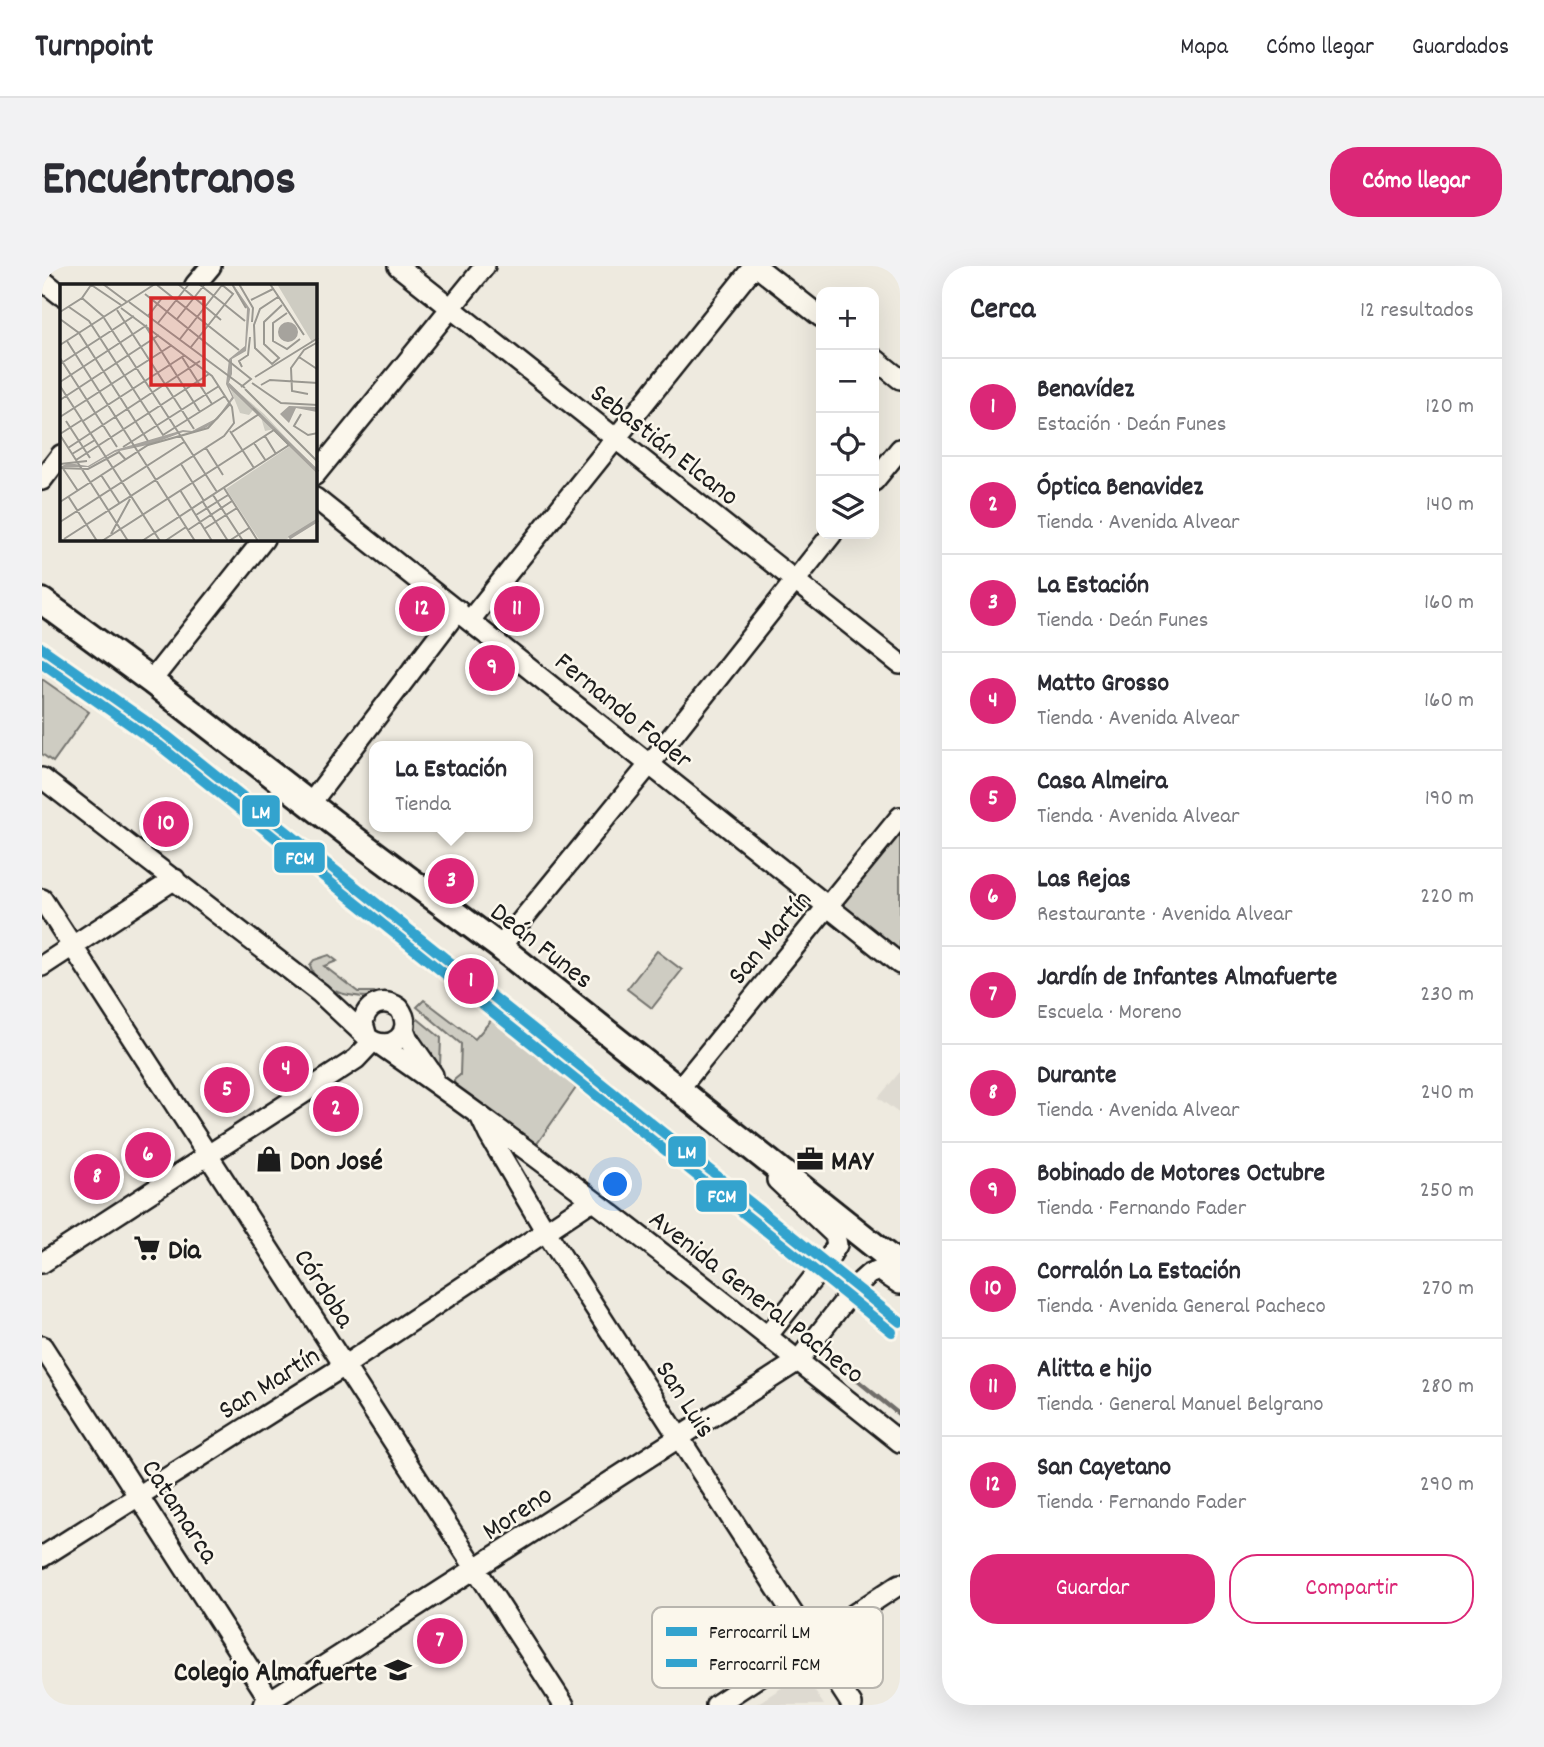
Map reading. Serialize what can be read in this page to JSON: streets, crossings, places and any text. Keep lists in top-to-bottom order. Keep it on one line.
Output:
{"streets":{"main road":["Deán Funes"],"street":["Sebastián Elcano","Fernando Fader","San Martín","Córdoba","Avenida General Pacheco","San Luis","Catamarca","Moreno"]},"crossings":[["Fernando Fader","San Martín"],["San Martín","Deán Funes"],["San Martín","Córdoba"],["San Martín","Avenida General Pacheco"],["San Martín","San Luis"],["San Martín","Catamarca"],["Córdoba","Moreno"],["Avenida General Pacheco","San Luis"],["Avenida General Pacheco","Moreno"],["San Luis","Moreno"],["Catamarca","Moreno"]],"places":{"shop":["Don José"],"office":["MAY"],"supermarket":["Dia"],"school or university":["Colegio Almafuerte"]},"lines":["rail line LM","rail line FCM"],"legend":["Ferrocarril LM","Ferrocarril FCM"],"page":{"header":"Turnpoint","nav":["Mapa","Cómo llegar","Guardados"],"title":"Encuéntranos","buttons":["Cómo llegar",["Guardar","Compartir"]],"heading":["Cerca","12 resultados"],"map_buttons":["+","−"],"list":[{"mark":"1","name":"Benavídez","note":"Estación · Deán Funes","value":"120 m"},{"mark":"2","name":"Óptica Benavidez","note":"Tienda · Avenida Alvear","value":"140 m"},{"mark":"3","name":"La Estación","note":"Tienda · Deán Funes","value":"160 m"},{"mark":"4","name":"Matto Grosso","note":"Tienda · Avenida Alvear","value":"160 m"},{"mark":"5","name":"Casa Almeira","note":"Tienda · Avenida Alvear","value":"190 m"},{"mark":"6","name":"Las Rejas","note":"Restaurante · Avenida Alvear","value":"220 m"},{"mark":"7","name":"Jardín de Infantes Almafuerte","note":"Escuela · Moreno","value":"230 m"},{"mark":"8","name":"Durante","note":"Tienda · Avenida Alvear","value":"240 m"},{"mark":"9","name":"Bobinado de Motores Octubre","note":"Tienda · Fernando Fader","value":"250 m"},{"mark":"10","name":"Corralón La Estación","note":"Tienda · Avenida General Pacheco","value":"270 m"},{"mark":"11","name":"Alitta e hijo","note":"Tienda · General Manuel Belgrano","value":"280 m"},{"mark":"12","name":"San Cayetano","note":"Tienda · Fernando Fader","value":"290 m"}],"pins":["11","12","9","10","3","1","4","5","2","6","8","7"],"popup":["La Estación","Tienda"]}}
